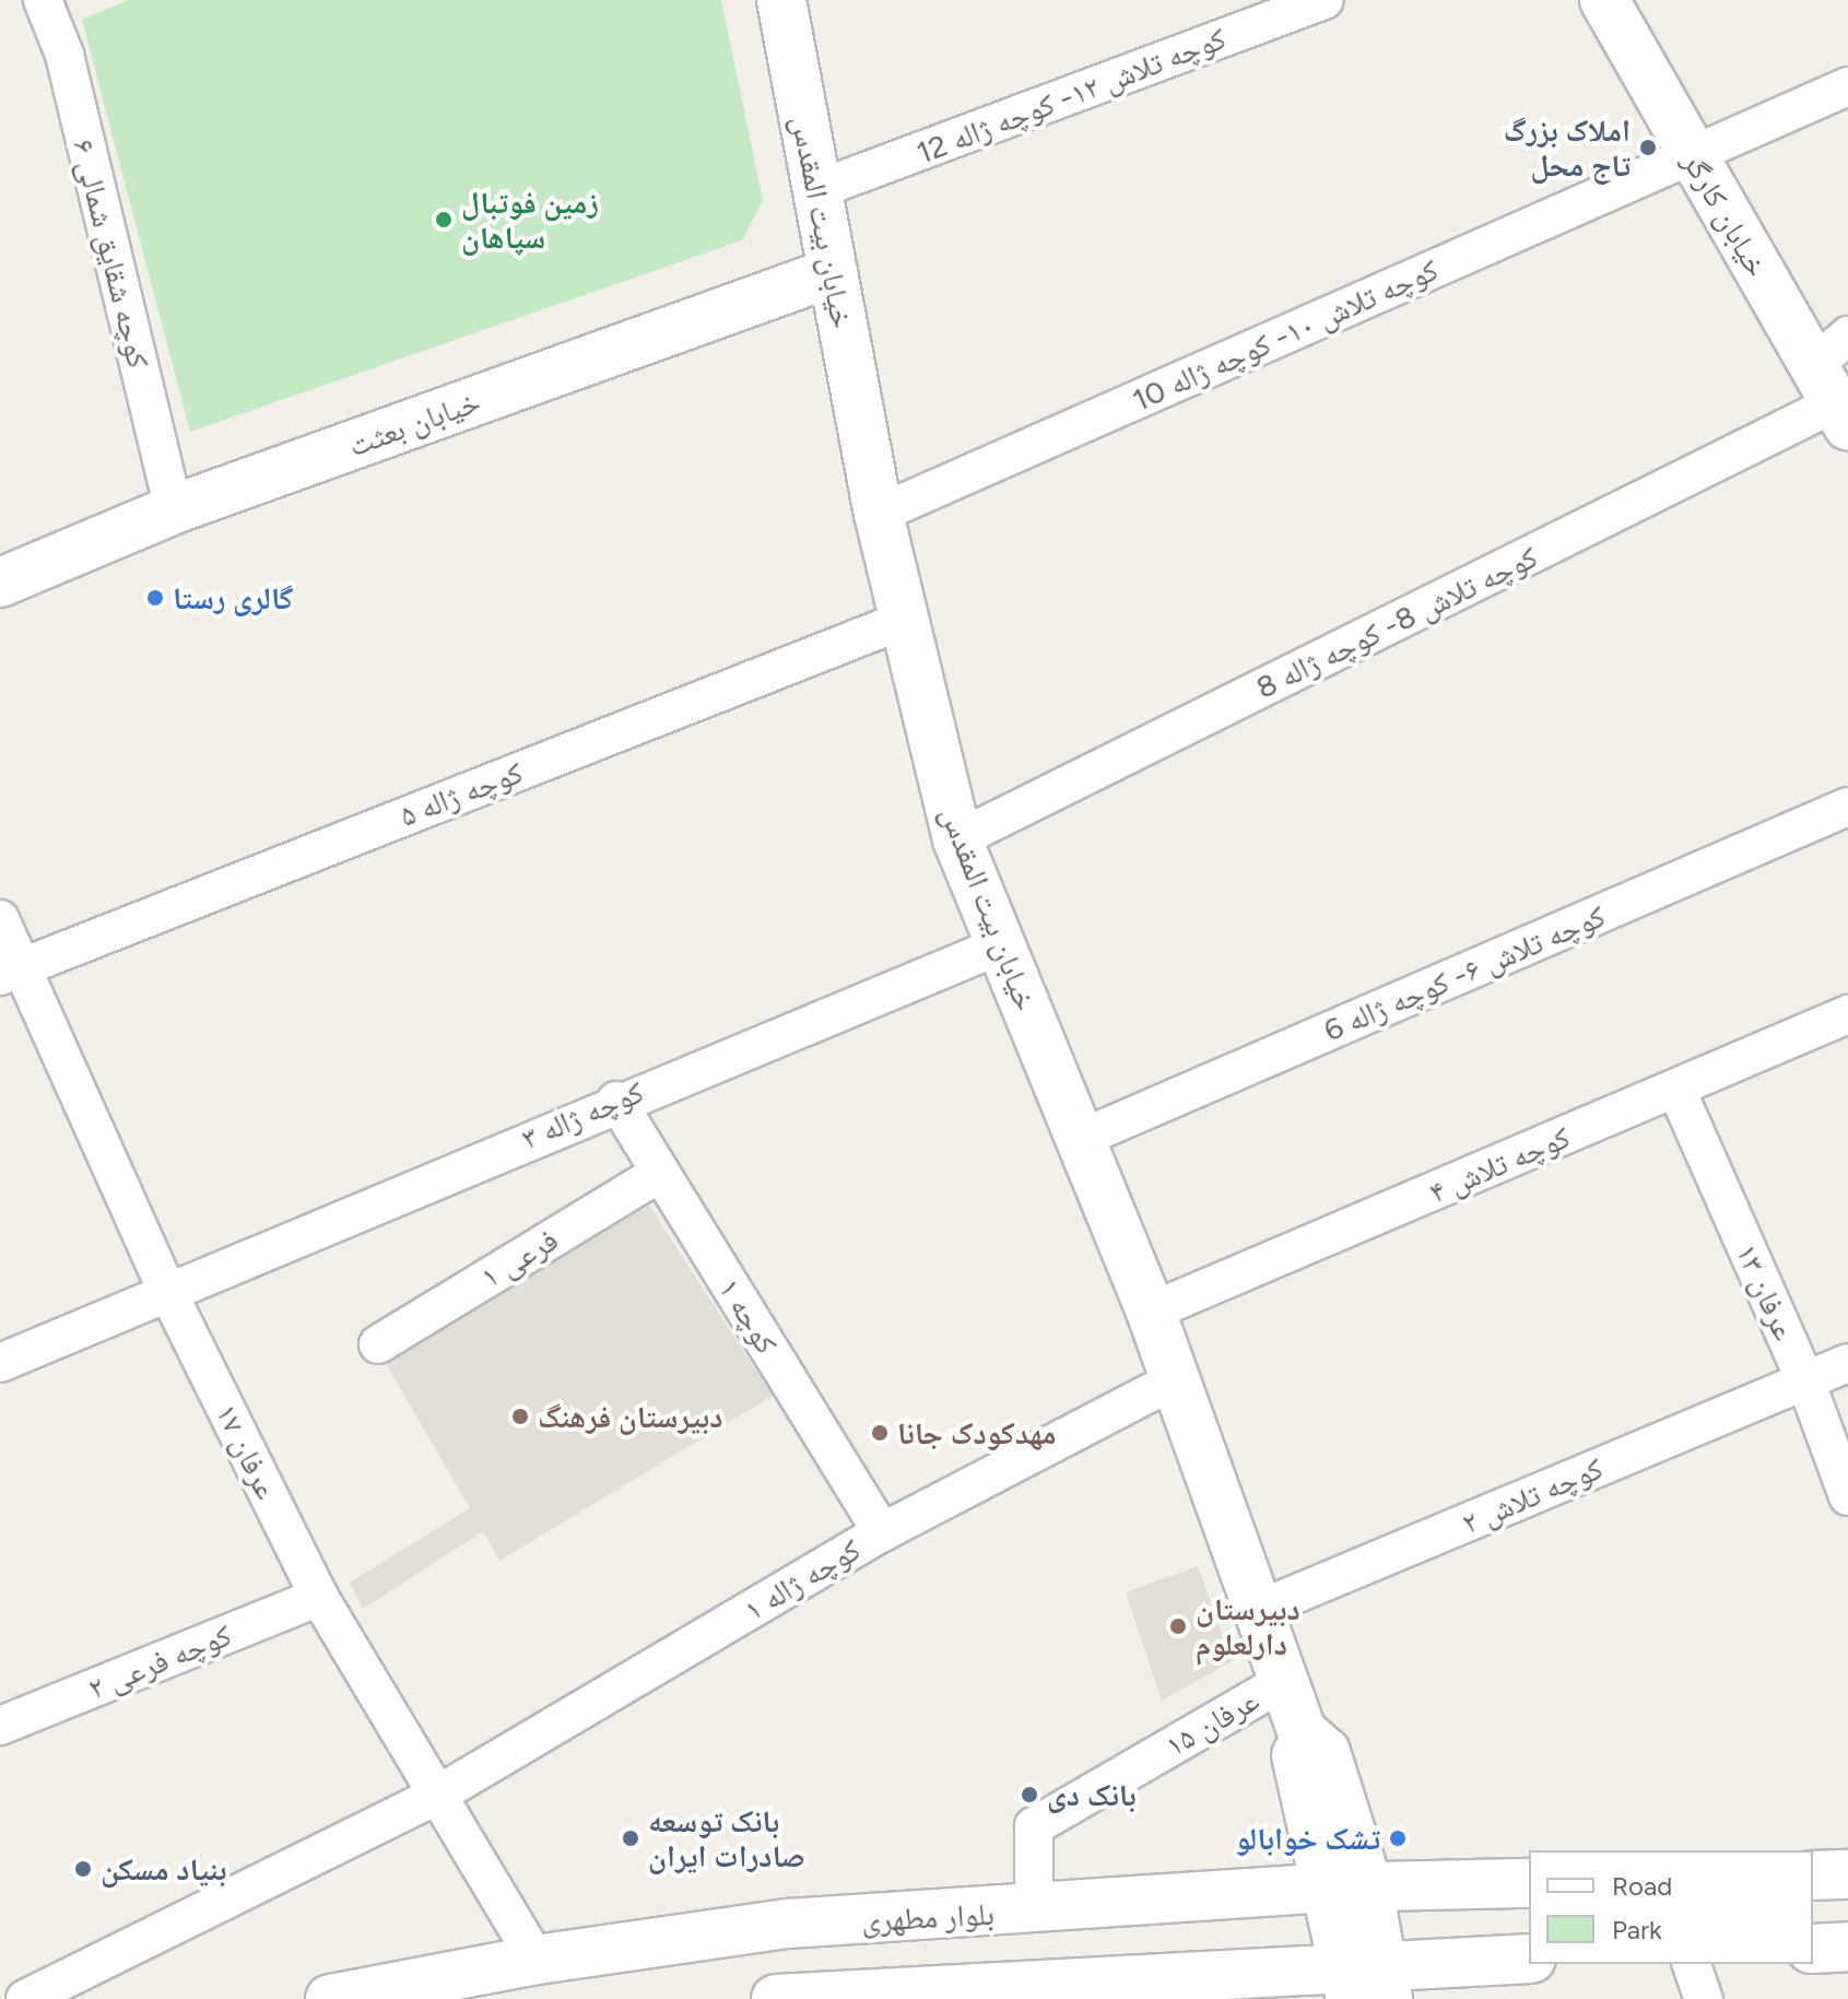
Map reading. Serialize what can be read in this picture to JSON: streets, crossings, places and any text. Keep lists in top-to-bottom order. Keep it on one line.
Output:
{"streets":{"street":["کوچه تلاش ۱۲- کوچه ژاله 12","خیابان کارگر","خیابان بیت المقدس","کوچه شقایق شمالی ۶","کوچه تلاش ۱۰- کوچه ژاله 10","خیابان بعثت","کوچه تلاش 8- کوچه ژاله 8","کوچه ژاله ۵","کوچه تلاش ۶- کوچه ژاله 6","کوچه ژاله ۳","کوچه تلاش ۴","فرعی ۱","عرفان ۱۳","کوچه ۱","عرفان ۱۷","کوچه تلاش ۲","کوچه ژاله ۱","کوچه فرعی ۲","عرفان ۱۵","بلوار مطهری"]},"crossings":[["کوچه تلاش ۱۲- کوچه ژاله 12","خیابان بیت المقدس"],["خیابان کارگر","کوچه تلاش ۱۰- کوچه ژاله 10"],["خیابان کارگر","کوچه تلاش 8- کوچه ژاله 8"],["خیابان بیت المقدس","کوچه تلاش ۱۰- کوچه ژاله 10"],["خیابان بیت المقدس","خیابان بعثت"],["خیابان بیت المقدس","کوچه تلاش 8- کوچه ژاله 8"],["خیابان بیت المقدس","کوچه ژاله ۵"],["خیابان بیت المقدس","کوچه تلاش ۶- کوچه ژاله 6"],["خیابان بیت المقدس","کوچه ژاله ۳"],["خیابان بیت المقدس","کوچه تلاش ۴"],["خیابان بیت المقدس","کوچه تلاش ۲"],["خیابان بیت المقدس","کوچه ژاله ۱"],["خیابان بیت المقدس","عرفان ۱۵"],["خیابان بیت المقدس","بلوار مطهری"],["کوچه شقایق شمالی ۶","خیابان بعثت"],["کوچه ژاله ۵","عرفان ۱۷"],["کوچه ژاله ۳","کوچه ۱"],["کوچه ژاله ۳","عرفان ۱۷"],["کوچه تلاش ۴","عرفان ۱۳"],["فرعی ۱","کوچه ۱"],["عرفان ۱۳","کوچه تلاش ۲"],["کوچه ۱","کوچه ژاله ۱"],["عرفان ۱۷","کوچه ژاله ۱"],["عرفان ۱۷","کوچه فرعی ۲"],["عرفان ۱۷","بلوار مطهری"],["عرفان ۱۵","بلوار مطهری"]],"places":["املاک بزرگ تاج محل","زمین فوتبال سپاهان","گالری رستا","دبیرستان فرهنگ","مهدکودک جانا","دبیرستان دارلعلوم","بانک دی","بانک توسعه صادرات ایران","تشک خوابالو","بنیاد مسکن"],"legend":["Road","Park"]}
